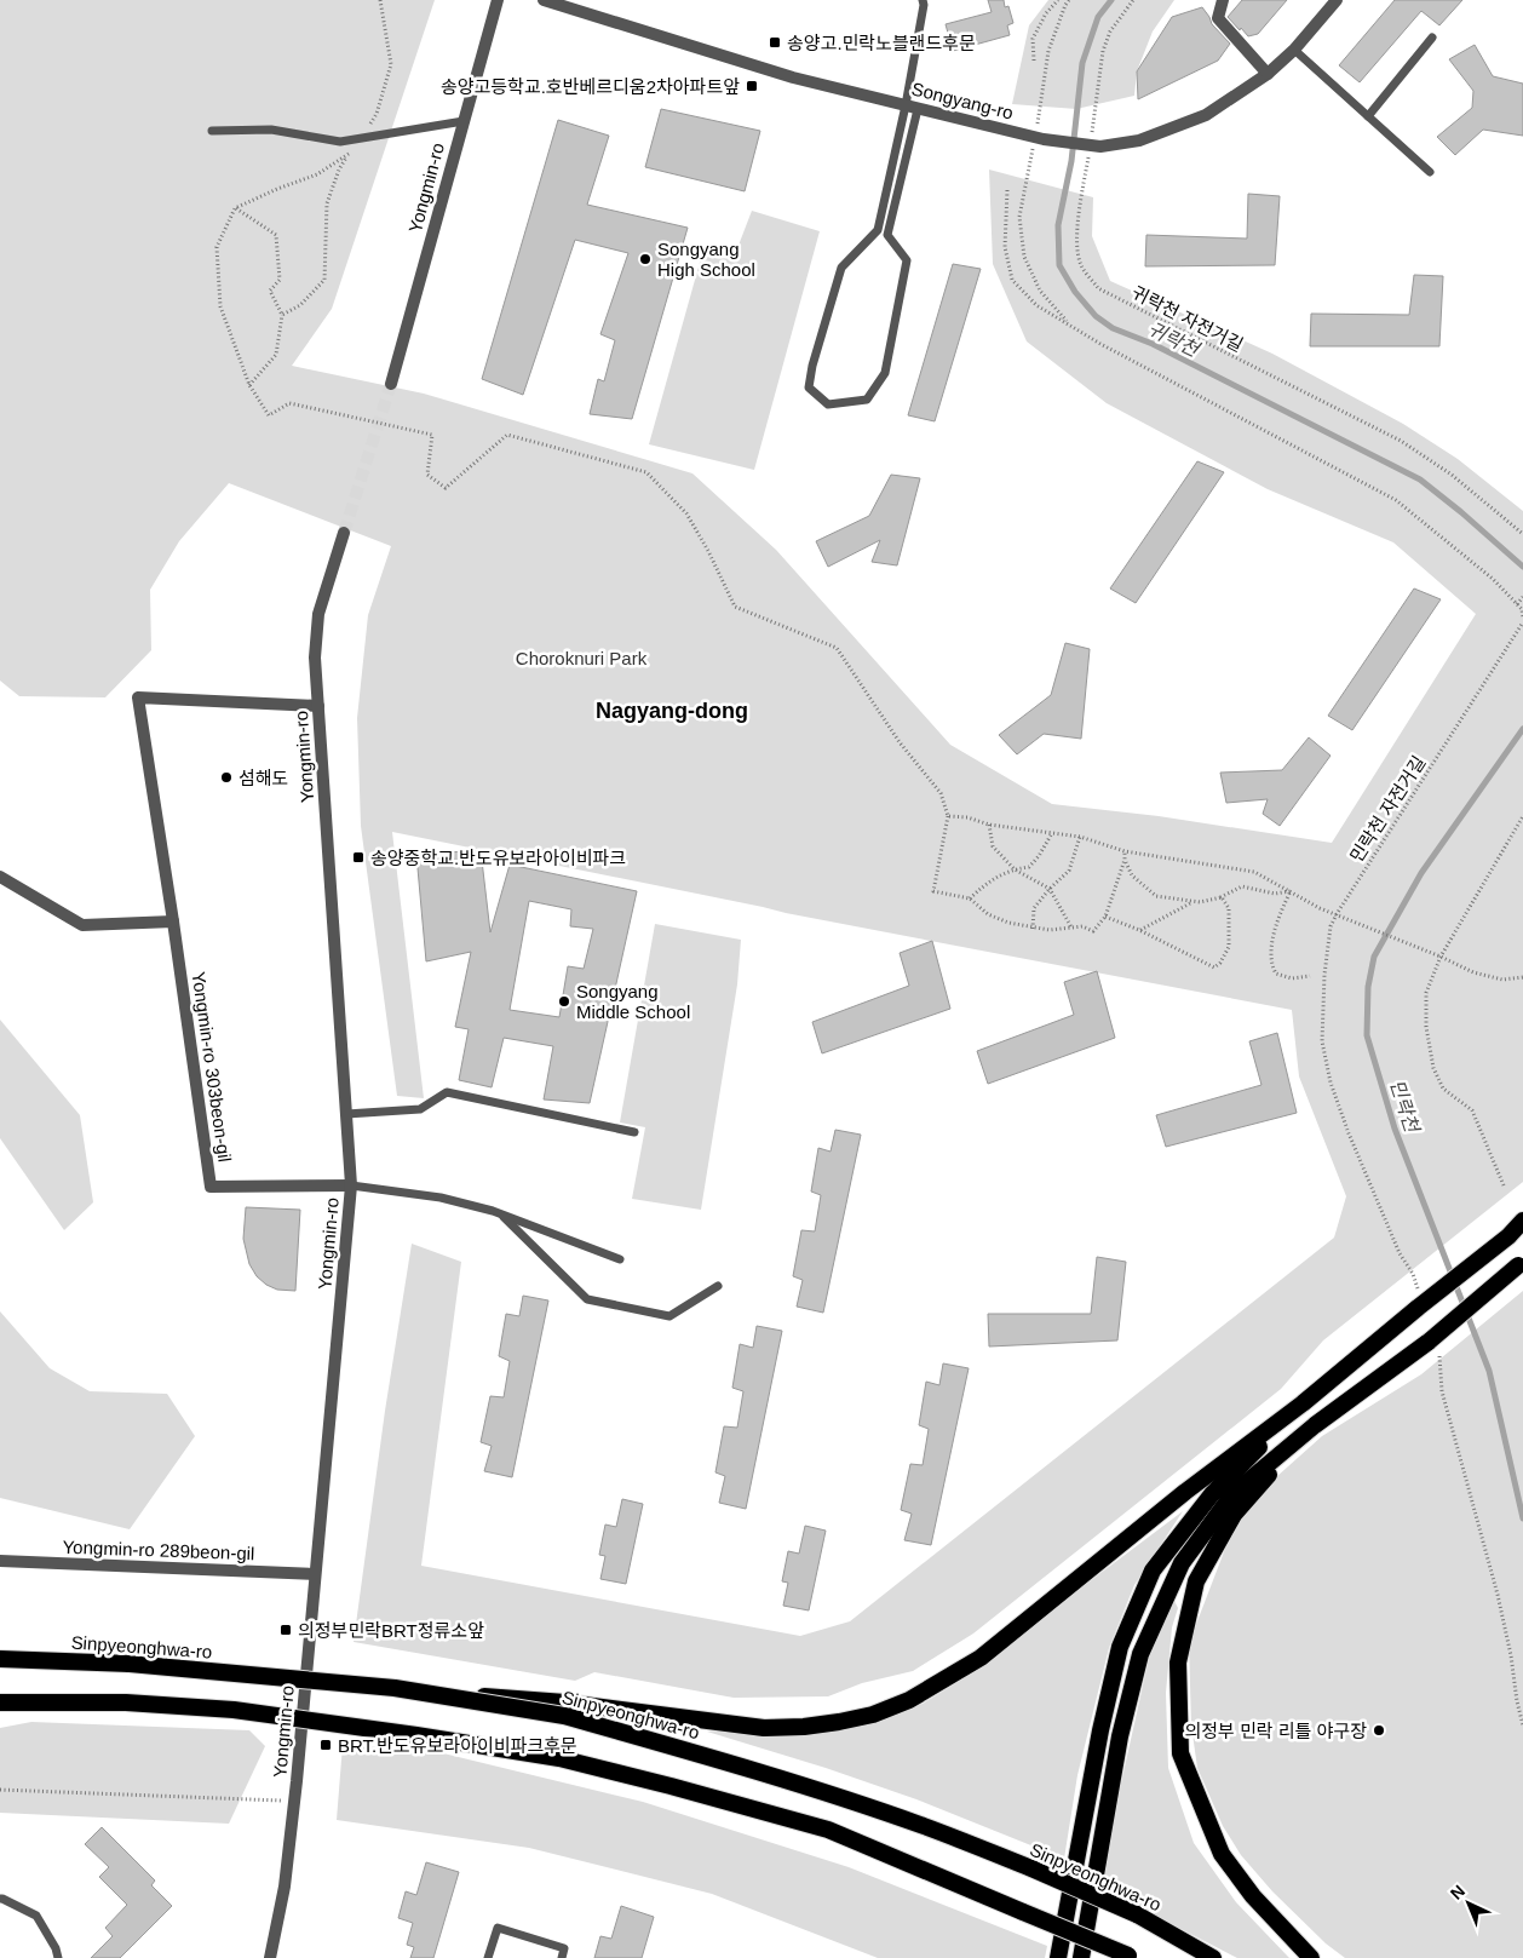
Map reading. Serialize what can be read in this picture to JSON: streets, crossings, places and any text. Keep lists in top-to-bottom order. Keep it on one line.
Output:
{"streets":{"highway":["Sinpyeonghwa-ro"],"street":["Songyang-ro","Yongmin-ro","Yongmin-ro 303beon-gil","Yongmin-ro 289beon-gil"],"path":["귀락천 자전거길","민락천 자전거길"]},"crossings":[["Songyang-ro","귀락천 자전거길"],["Yongmin-ro","Yongmin-ro 303beon-gil"],["Yongmin-ro","Yongmin-ro 289beon-gil"]],"districts":["Nagyang-dong"],"water":["귀락천","민락천"],"parks":["Choroknuri Park"],"places":{"transit":["송양고.민락노블랜드후문","송양고등학교.호반베르디움2차아파트앞","송양중학교.반도유보라아이비파크","의정부민락BRT정류소앞","BRT.반도유보라아이비파크후문"],"other":["Songyang High School","섬해도","Songyang Middle School","의정부 민락 리틀 야구장"]},"north":"top left"}
